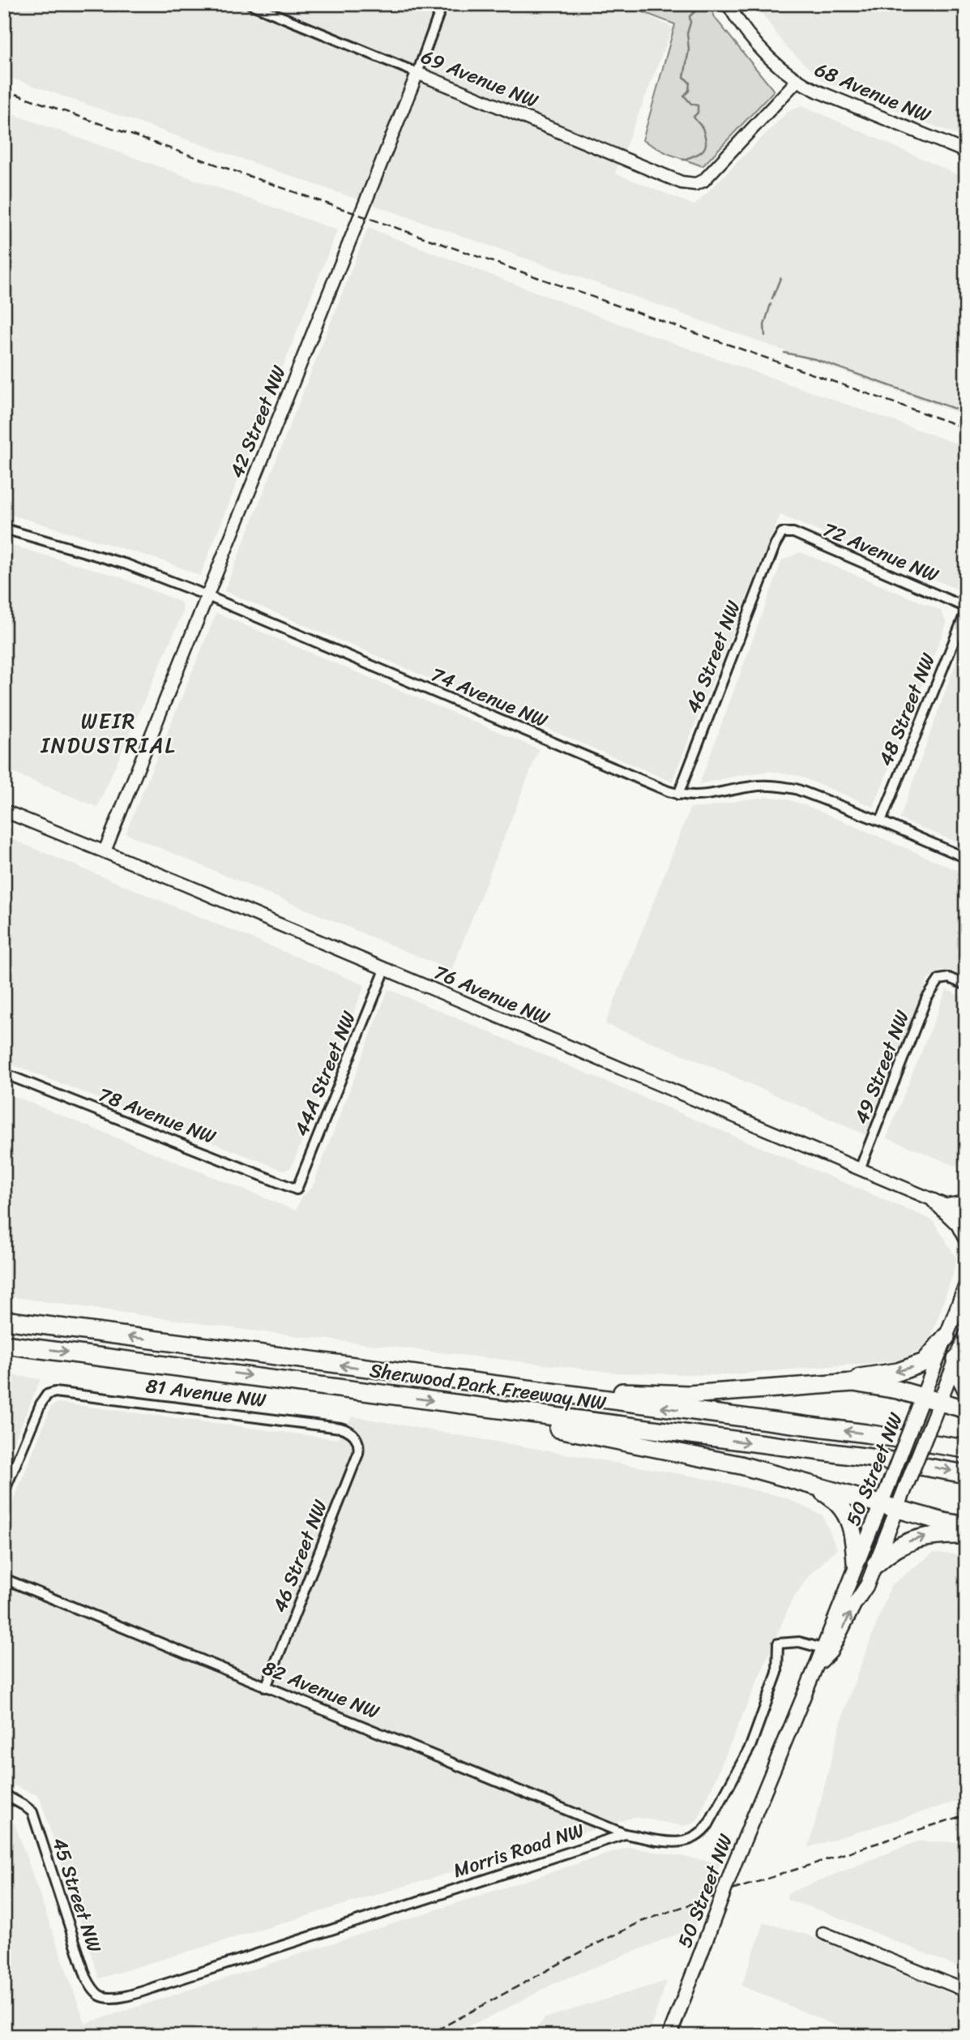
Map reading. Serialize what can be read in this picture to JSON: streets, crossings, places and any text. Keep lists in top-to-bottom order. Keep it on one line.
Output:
{"streets":{"highway":["Sherwood Park Freeway NW"],"main road":["50 Street NW"],"street":["69 Avenue NW","68 Avenue NW","42 Street NW","72 Avenue NW","46 Street NW","74 Avenue NW","48 Street NW","76 Avenue NW","49 Street NW","44A Street NW","78 Avenue NW","81 Avenue NW","82 Avenue NW","Morris Road NW","45 Street NW"]},"crossings":[["69 Avenue NW","68 Avenue NW"],["69 Avenue NW","42 Street NW"],["42 Street NW","74 Avenue NW"],["42 Street NW","76 Avenue NW"],["72 Avenue NW","46 Street NW"],["72 Avenue NW","48 Street NW"],["46 Street NW","74 Avenue NW"],["46 Street NW","81 Avenue NW"],["46 Street NW","82 Avenue NW"],["74 Avenue NW","48 Street NW"],["76 Avenue NW","49 Street NW"],["76 Avenue NW","44A Street NW"],["44A Street NW","78 Avenue NW"],["50 Street NW","Morris Road NW"],["82 Avenue NW","Morris Road NW"],["Morris Road NW","45 Street NW"]],"districts":["WEIR INDUSTRIAL"]}
